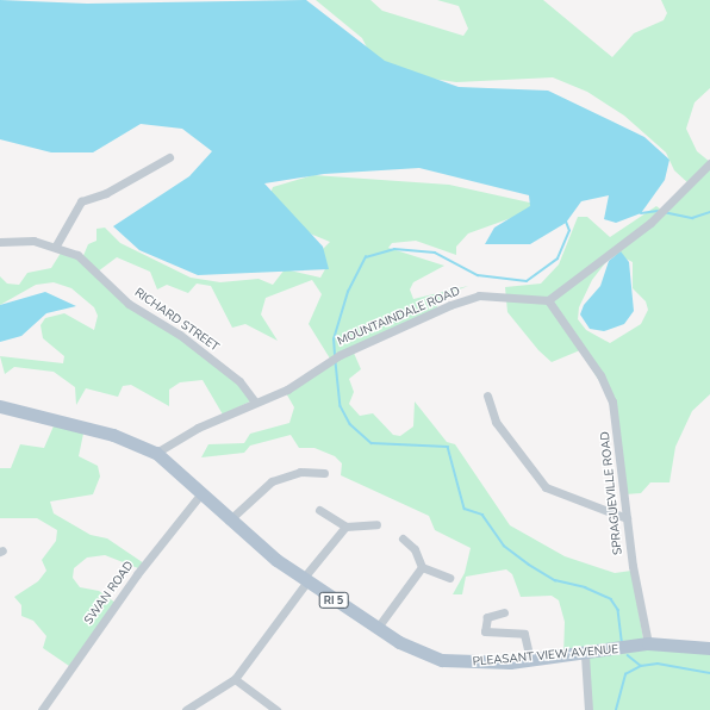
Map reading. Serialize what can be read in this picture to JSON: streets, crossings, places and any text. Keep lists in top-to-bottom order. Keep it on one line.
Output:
{"streets":{"main road":["RI 5","PLEASANT VIEW AVENUE"],"street":["MOUNTAINDALE ROAD","RICHARD STREET","SPRAGUEVILLE ROAD","SWAN ROAD"]},"crossings":[["MOUNTAINDALE ROAD","RICHARD STREET"],["MOUNTAINDALE ROAD","SPRAGUEVILLE ROAD"],["MOUNTAINDALE ROAD","PLEASANT VIEW AVENUE"],["SPRAGUEVILLE ROAD","PLEASANT VIEW AVENUE"],["SWAN ROAD","PLEASANT VIEW AVENUE"]]}
